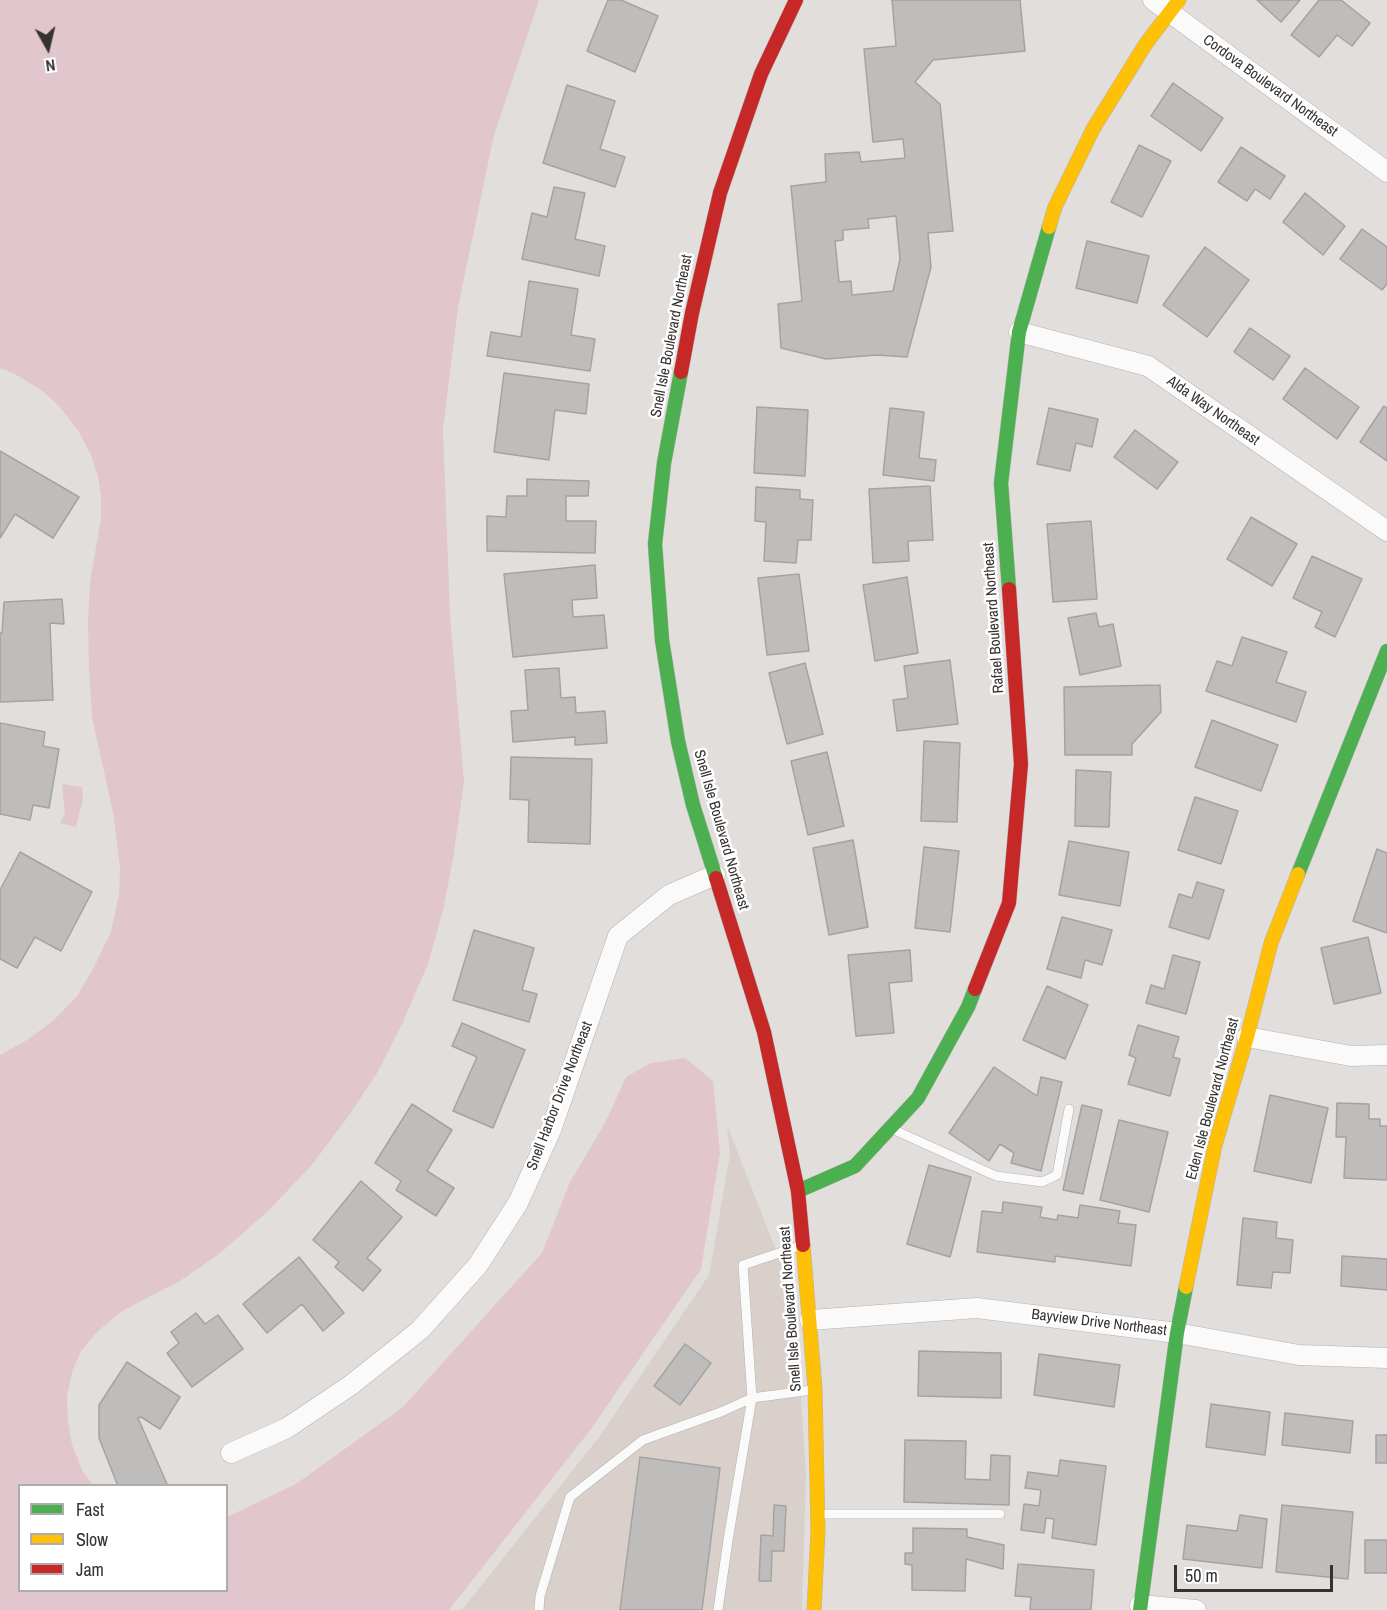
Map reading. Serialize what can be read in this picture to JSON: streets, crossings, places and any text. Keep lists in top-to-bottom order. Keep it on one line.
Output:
{"streets":{"street":["Cordova Boulevard Northeast","Snell Isle Boulevard Northeast","Alda Way Northeast","Rafael Boulevard Northeast","Snell Harbor Drive Northeast","Eden Isle Boulevard Northeast","Bayview Drive Northeast"]},"crossings":[["Cordova Boulevard Northeast","Rafael Boulevard Northeast"],["Snell Isle Boulevard Northeast","Rafael Boulevard Northeast"],["Snell Isle Boulevard Northeast","Snell Harbor Drive Northeast"],["Snell Isle Boulevard Northeast","Bayview Drive Northeast"],["Alda Way Northeast","Rafael Boulevard Northeast"],["Eden Isle Boulevard Northeast","Bayview Drive Northeast"]],"legend":["Fast","Slow","Jam"],"scale_bar":"50 m","north":"bottom"}
